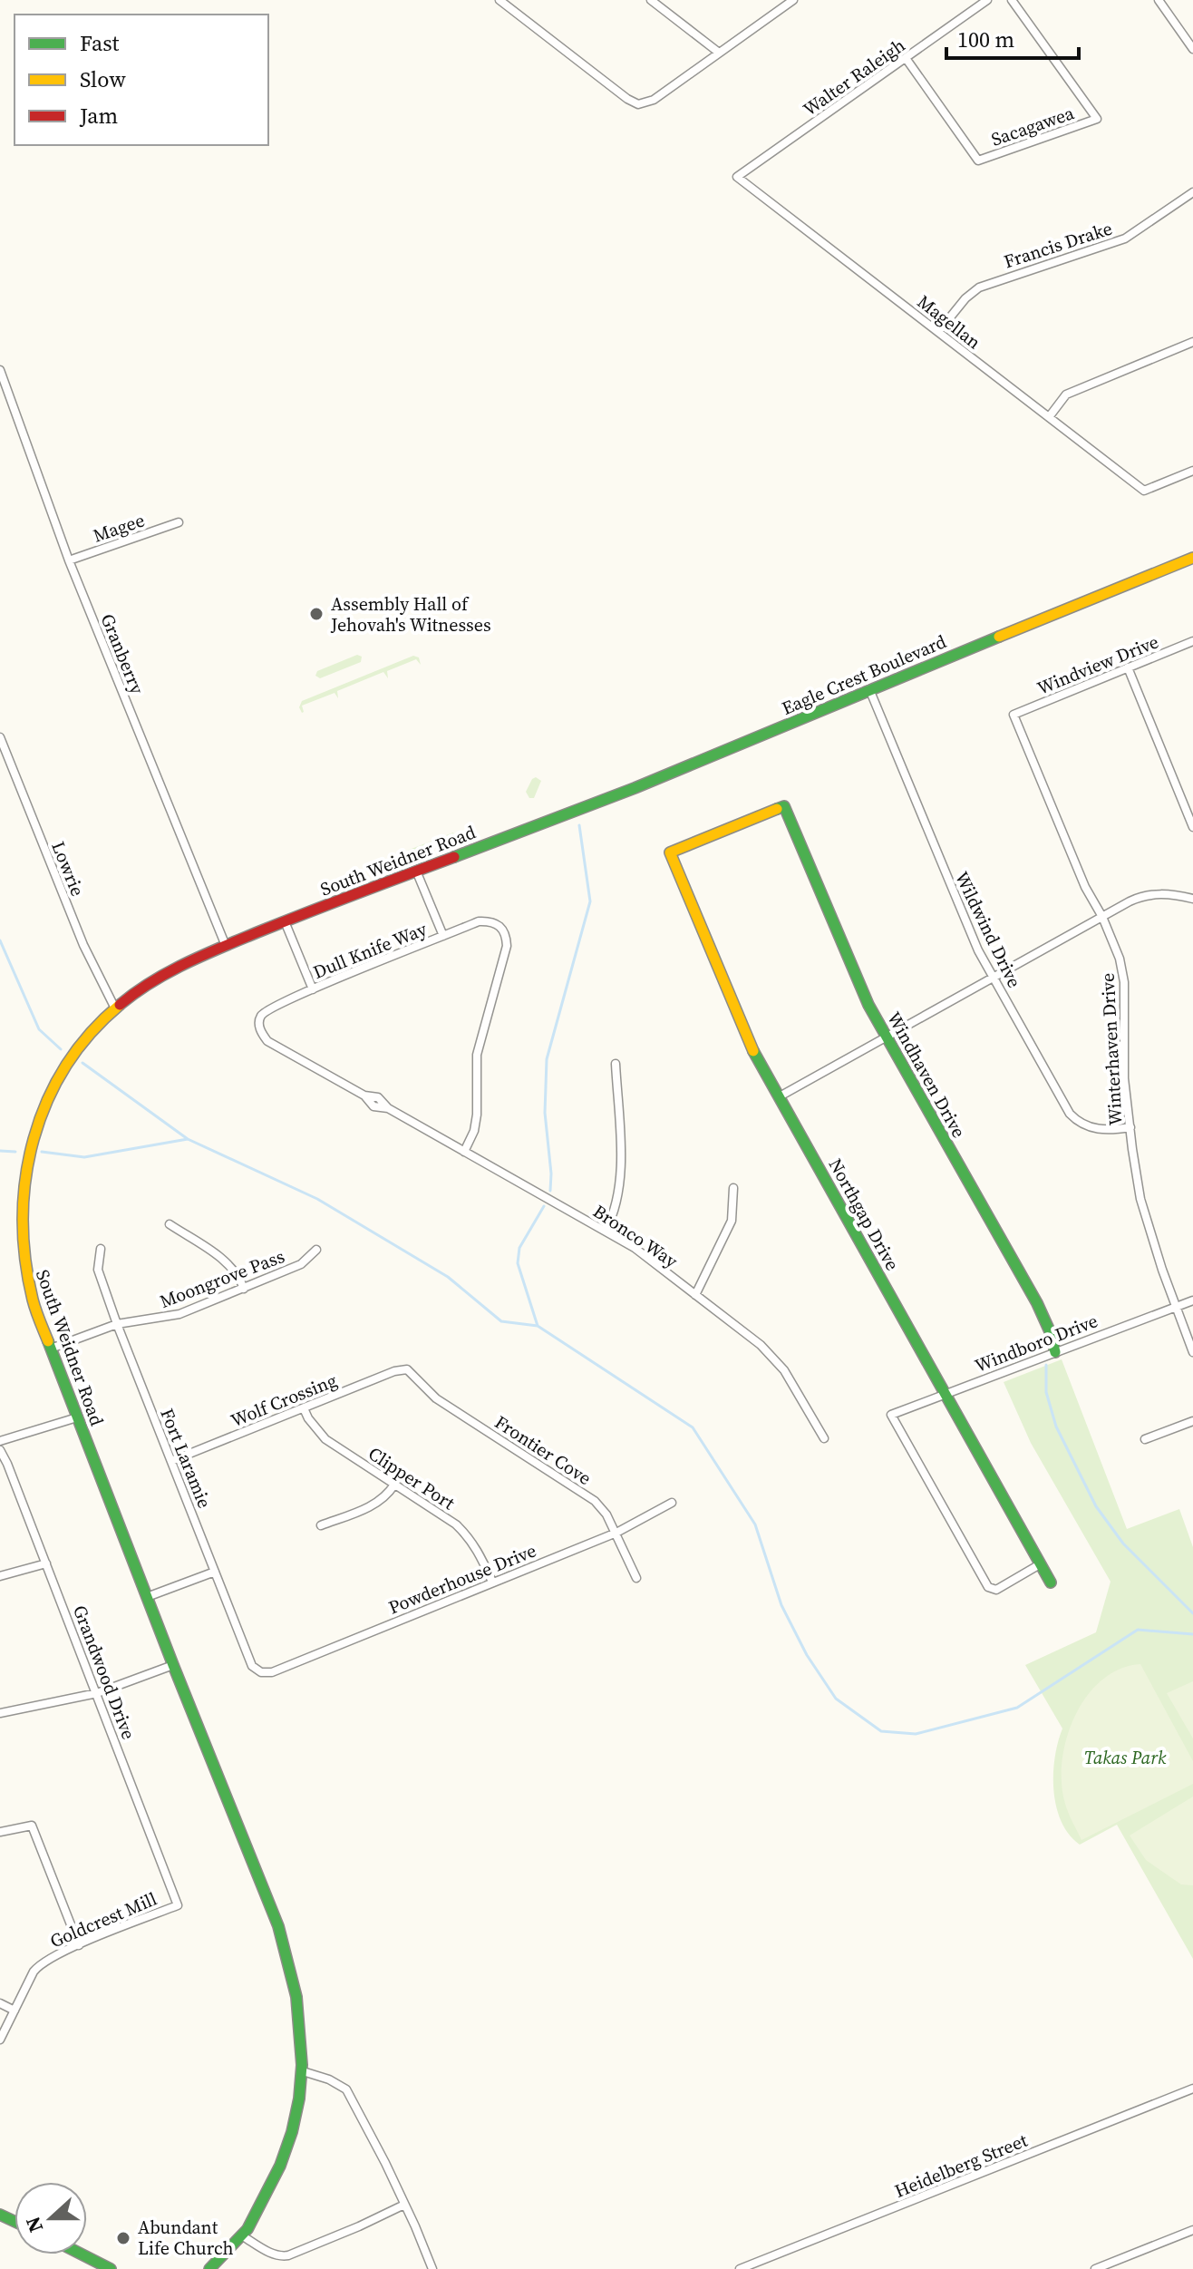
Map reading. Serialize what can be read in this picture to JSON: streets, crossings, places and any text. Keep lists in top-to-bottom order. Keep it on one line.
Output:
{"streets":{"main road":["Eagle Crest Boulevard","South Weidner Road","Windhaven Drive","Northgap Drive"],"street":["Walter Raleigh","Sacagawea","Francis Drake","Magellan","Magee","Granberry","Windview Drive","Lowrie","Wildwind Drive","Dull Knife Way","Winterhaven Drive","Bronco Way","Moongrove Pass","Windboro Drive","Wolf Crossing","Frontier Cove","Fort Laramie","Clipper Port","Powderhouse Drive","Grandwood Drive","Goldcrest Mill","Heidelberg Street"]},"crossings":[["Walter Raleigh","Sacagawea"],["Walter Raleigh","Magellan"],["Francis Drake","Magellan"],["Magee","Granberry"],["Granberry","South Weidner Road"],["Windview Drive","Winterhaven Drive"],["Eagle Crest Boulevard","South Weidner Road"],["Eagle Crest Boulevard","Wildwind Drive"],["South Weidner Road","Lowrie"],["South Weidner Road","Moongrove Pass"],["Wildwind Drive","Winterhaven Drive"],["Dull Knife Way","Bronco Way"],["Winterhaven Drive","Windboro Drive"],["Windhaven Drive","Northgap Drive"],["Windhaven Drive","Windboro Drive"],["Northgap Drive","Windboro Drive"],["Moongrove Pass","Fort Laramie"],["Wolf Crossing","Frontier Cove"],["Wolf Crossing","Fort Laramie"],["Wolf Crossing","Clipper Port"],["Frontier Cove","Powderhouse Drive"],["Fort Laramie","Powderhouse Drive"],["Clipper Port","Powderhouse Drive"],["Grandwood Drive","Goldcrest Mill"]],"parks":["Takas Park"],"places":["Assembly Hall of Jehovah's Witnesses","Abundant Life Church"],"legend":["Fast","Slow","Jam"],"scale_bar":"100 m","north":"left"}
